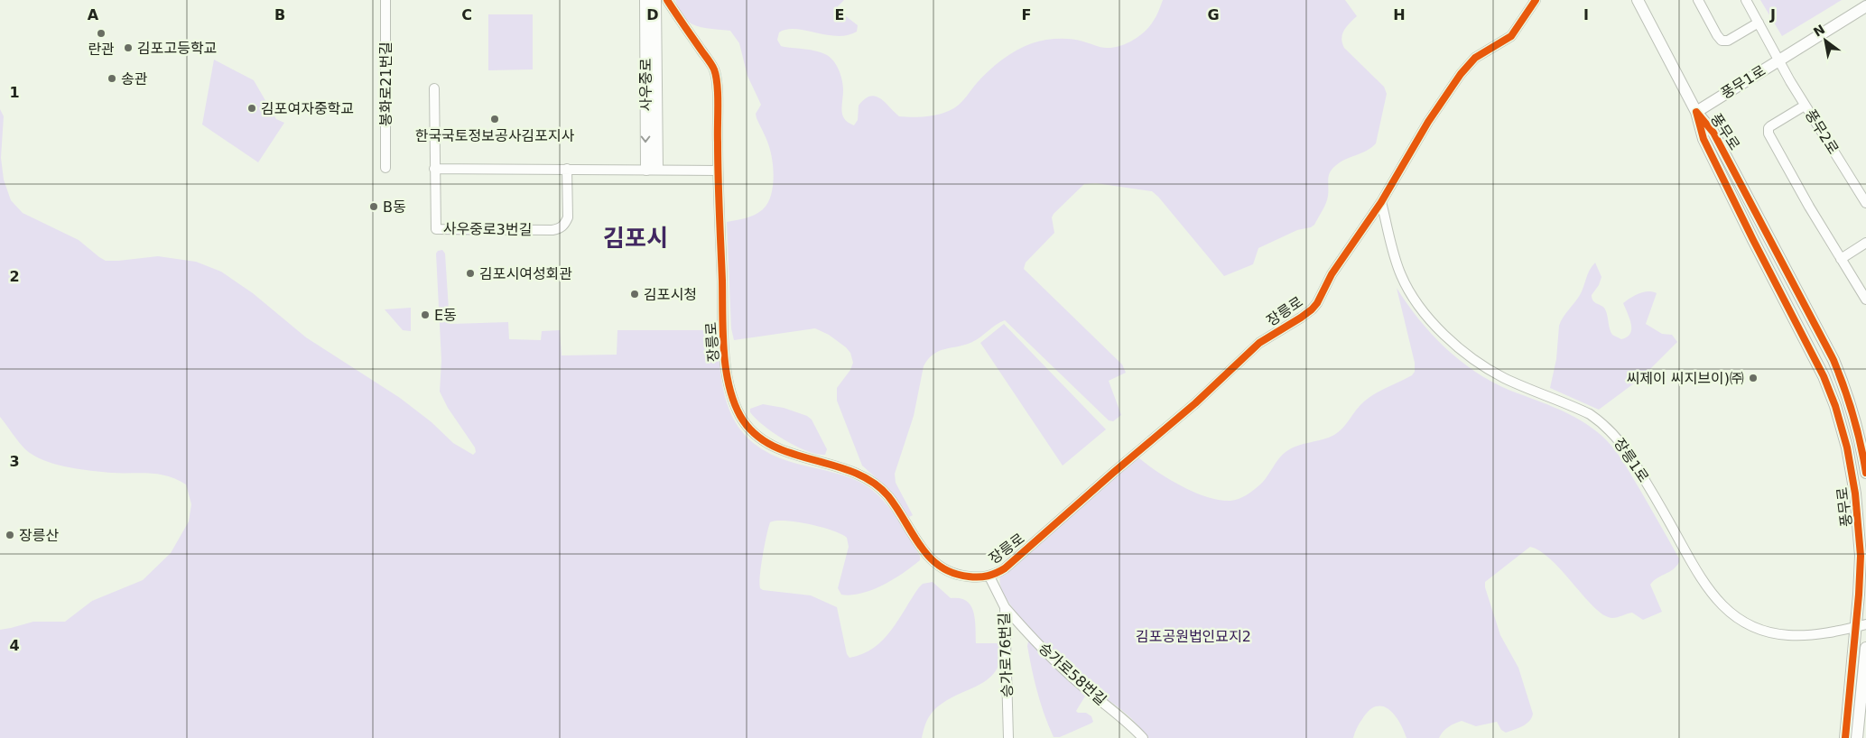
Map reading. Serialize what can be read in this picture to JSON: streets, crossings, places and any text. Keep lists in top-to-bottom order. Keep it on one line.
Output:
{"streets":{"street":["풍무1로","봉화로21번길","사우중로","풍무로","풍무2로","사우중로3번길","장릉로","장릉1로","승가로76번길","승가로58번길"]},"crossings":[["풍무1로","풍무로"],["풍무1로","풍무2로"],["풍무로","장릉1로"],["장릉로","장릉1로"],["장릉로","승가로76번길"],["승가로76번길","승가로58번길"]],"districts":["김포시"],"parks":["김포공원법인묘지2"],"places":["란관","김포고등학교","송관","김포여자중학교","한국국토정보공사김포지사","B동","김포시여성회관","김포시청","E동","씨제이 씨지브이)㈜","장릉산"],"north":"top left","grid":{"columns":["A","B","C","D","E","F","G","H","I","J"],"rows":["1","2","3","4"]}}
